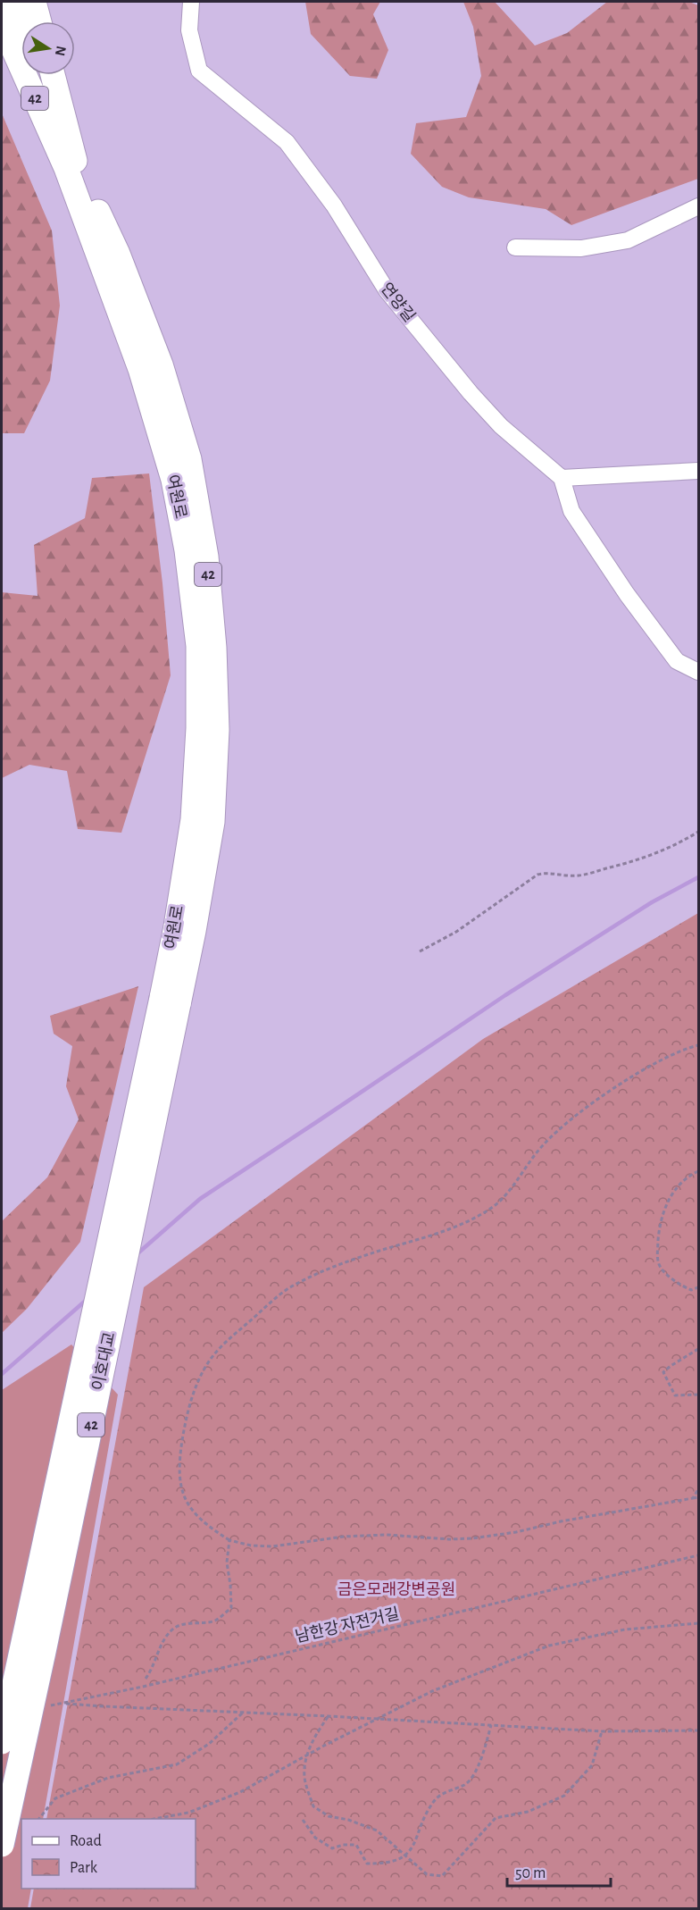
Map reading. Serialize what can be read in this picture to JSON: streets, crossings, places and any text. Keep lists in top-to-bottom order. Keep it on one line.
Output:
{"streets":{"highway":["42","여원로","이호대교"],"street":["연양길"],"path":["남한강 자전거길"]},"crossings":[["여원로","이호대교"]],"parks":["금은모래강변공원"],"legend":["Road","Park"],"scale_bar":"50 m","north":"right"}
